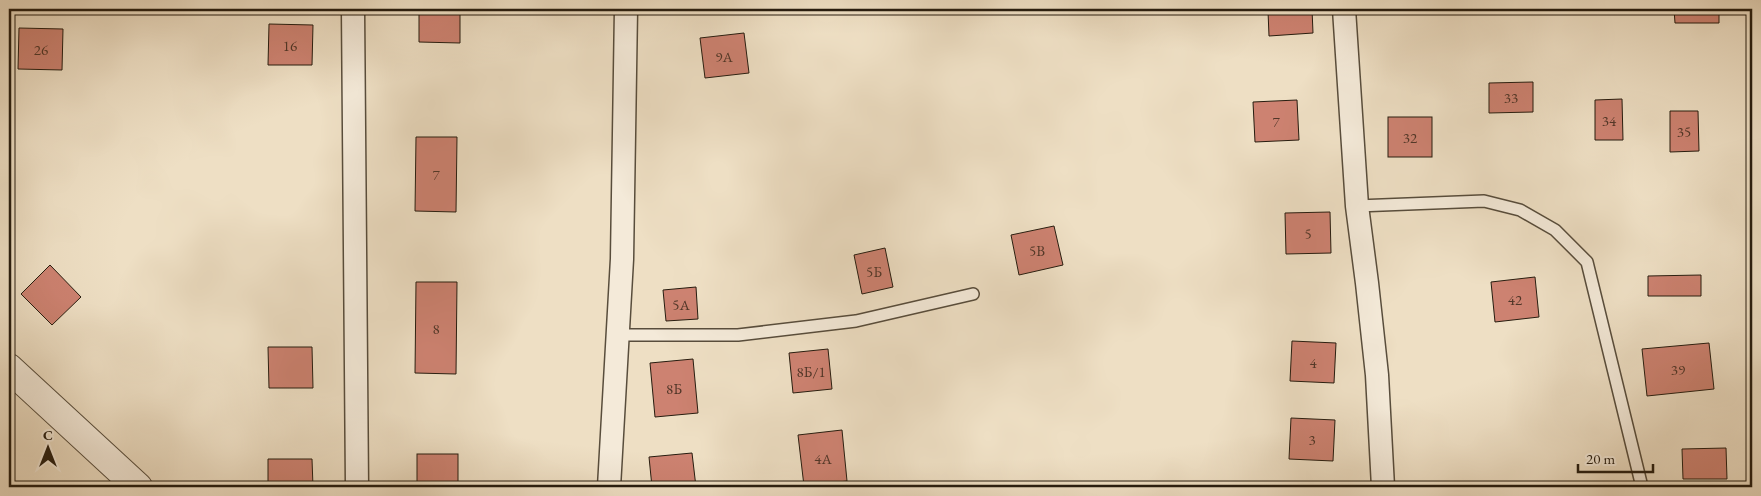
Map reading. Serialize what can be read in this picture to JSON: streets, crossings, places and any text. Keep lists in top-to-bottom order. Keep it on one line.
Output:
{"house_numbers":["16","26","9А","33","34","7","35","32","7","5","5В","5Б","42","5А","8","4","39","8Б/1","8Б","3","4А"],"scale_bar":"20 m","north":"top"}
